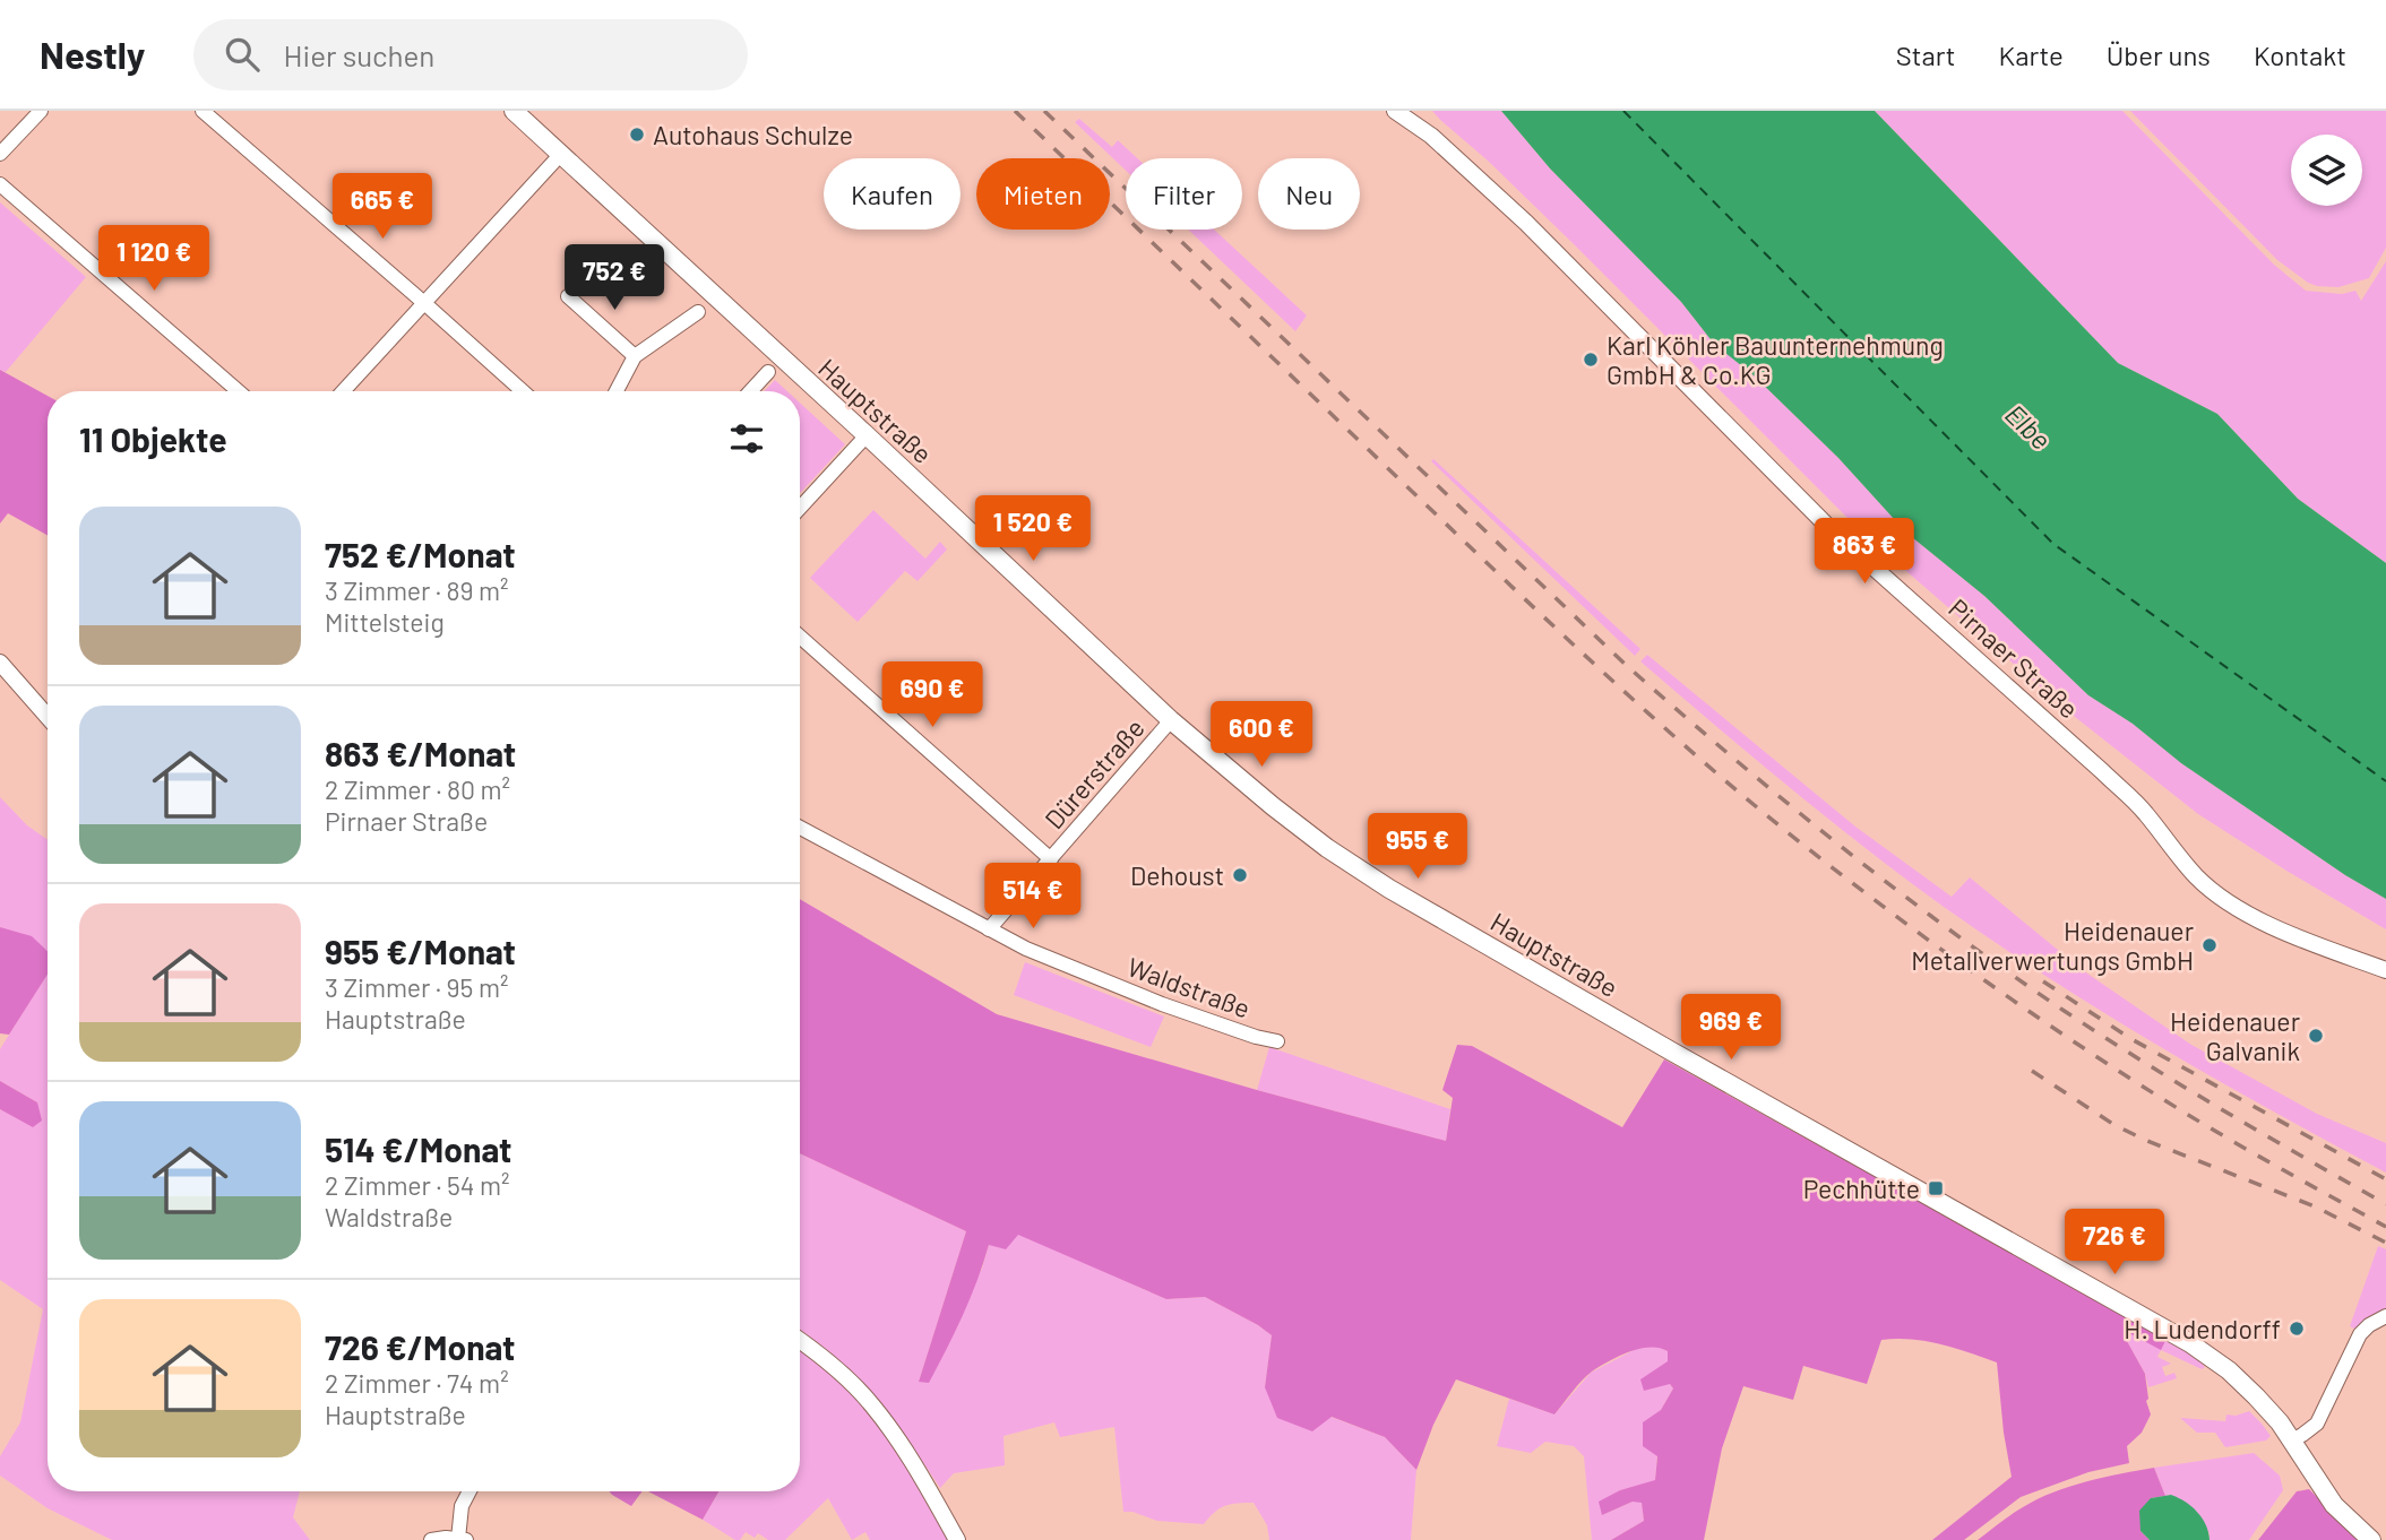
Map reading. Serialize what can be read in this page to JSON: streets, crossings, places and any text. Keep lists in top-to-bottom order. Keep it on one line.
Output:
{"streets":{"main road":["Hauptstraße"],"street":["Pirnaer Straße","Dürerstraße","Waldstraße"]},"crossings":[["Hauptstraße","Dürerstraße"],["Dürerstraße","Waldstraße"]],"water":["Elbe"],"places":{"other":["Autohaus Schulze","Karl Köhler Bauunternehmung GmbH & Co.KG","Dehoust","Heidenauer Metallverwertungs GmbH","Heidenauer Galvanik","H. Ludendorff"],"transit":["Pechhütte"]},"page":{"header":"Nestly","search":"Hier suchen","nav":["Start","Karte","Über uns","Kontakt"],"chip":["Kaufen","Mieten","Filter","Neu"],"price":["665 €","1 120 €","752 €","1 520 €","863 €","690 €","600 €","955 €","514 €","969 €","726 €"],"heading":"11 Objekte","list":[{"name":"752 €/Monat","note":"3 Zimmer · 89 m² · Mittelsteig"},{"name":"863 €/Monat","note":"2 Zimmer · 80 m² · Pirnaer Straße"},{"name":"955 €/Monat","note":"3 Zimmer · 95 m² · Hauptstraße"},{"name":"514 €/Monat","note":"2 Zimmer · 54 m² · Waldstraße"},{"name":"726 €/Monat","note":"2 Zimmer · 74 m² · Hauptstraße"}]}}
